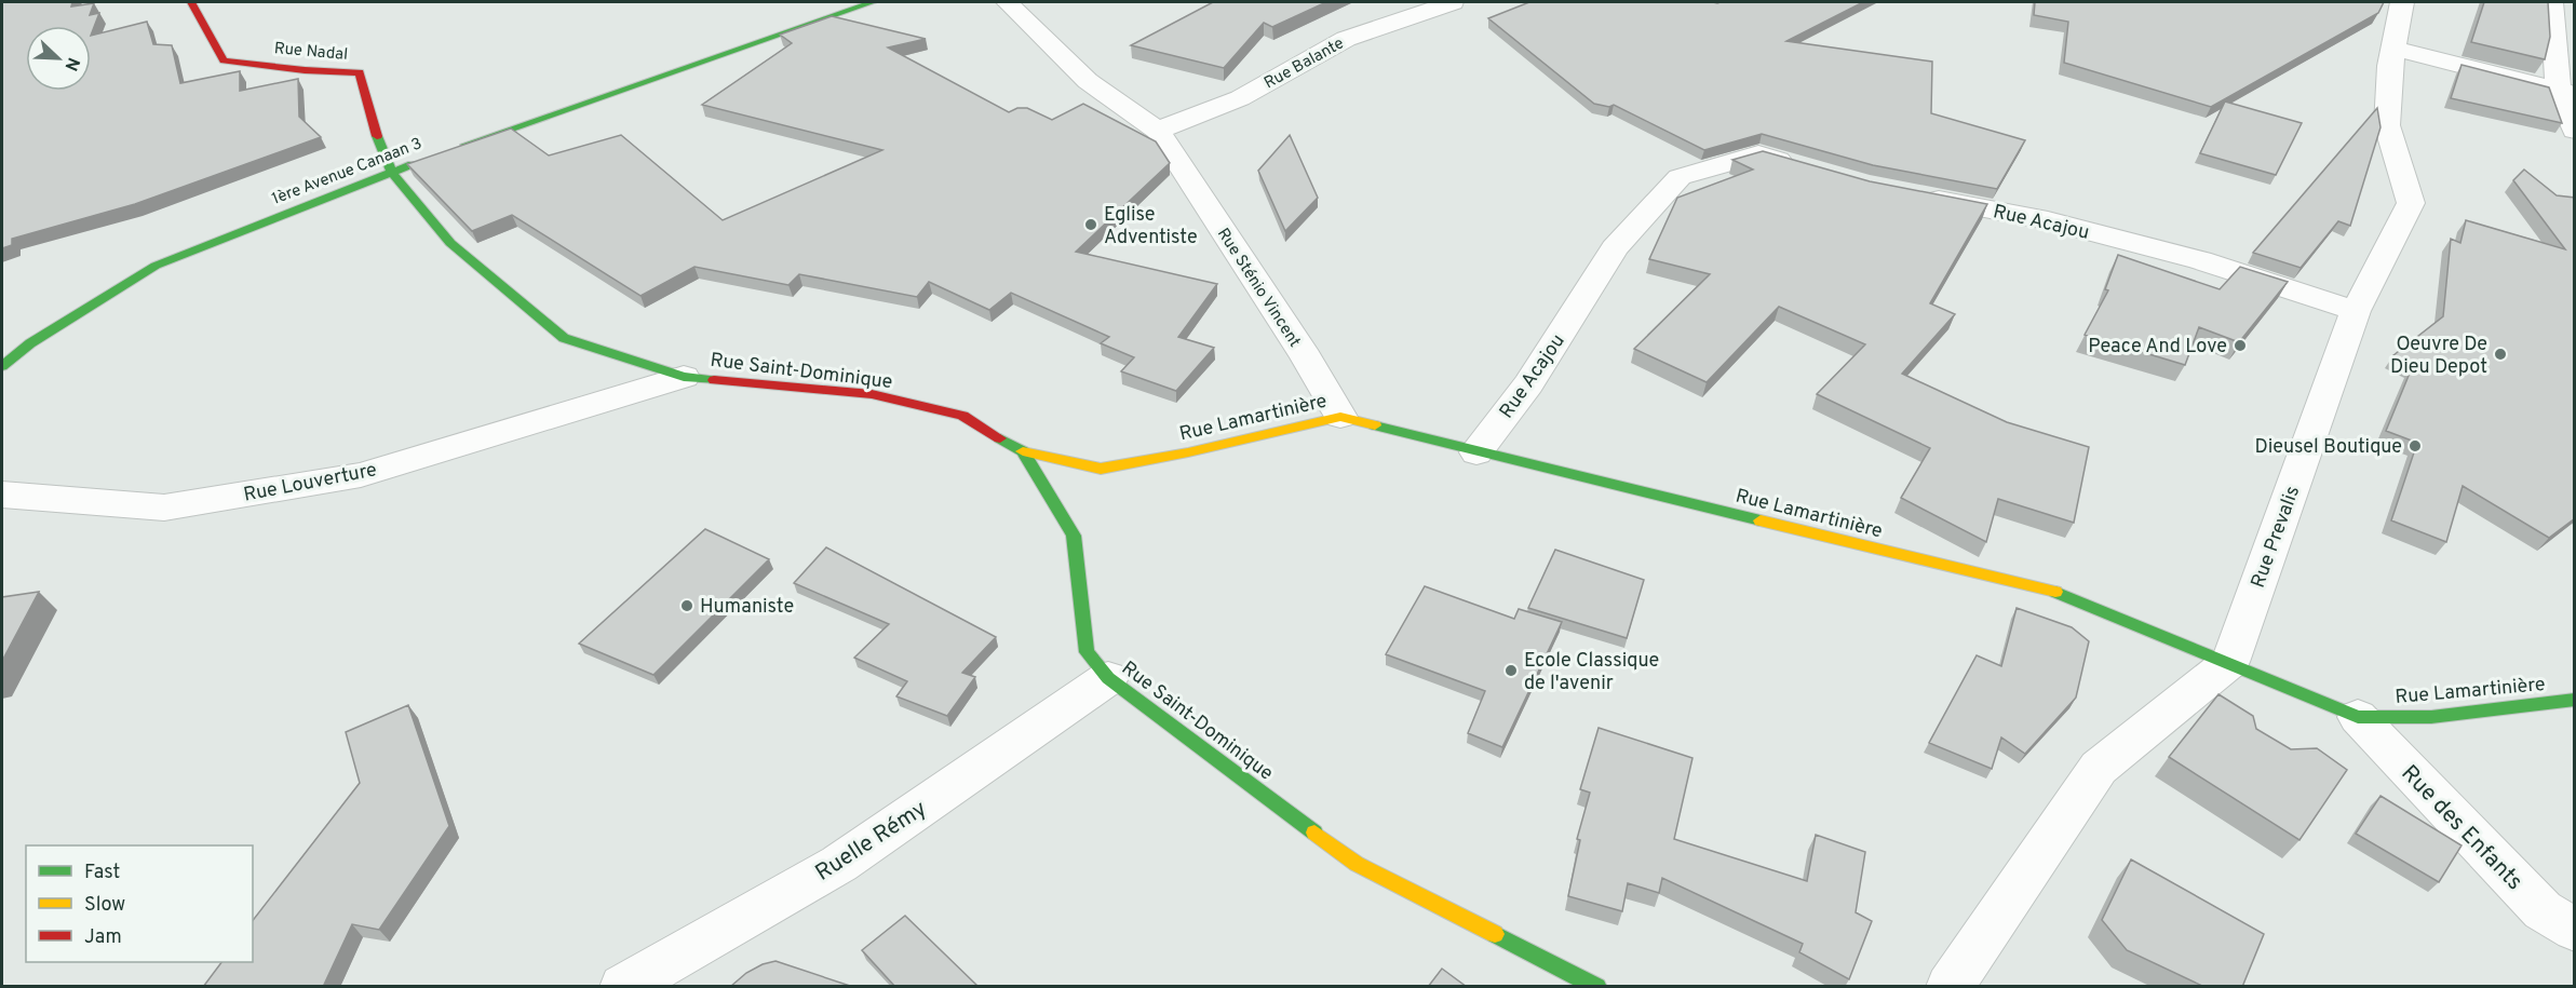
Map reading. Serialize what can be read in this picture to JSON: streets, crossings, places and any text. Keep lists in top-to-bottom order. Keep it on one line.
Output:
{"streets":{"street":["Rue Nadal","Rue Balante","1ère Avenue Canaan 3","Rue Acajou","Rue Sténio Vincent","Rue Saint-Dominique","Rue Lamartinière","Rue Louverture","Rue Prevalis","Rue des Enfants","Ruelle Rémy"]},"crossings":[["Rue Nadal","1ère Avenue Canaan 3"],["Rue Nadal","Rue Saint-Dominique"],["Rue Balante","Rue Sténio Vincent"],["1ère Avenue Canaan 3","Rue Saint-Dominique"],["Rue Acajou","Rue Lamartinière"],["Rue Acajou","Rue Prevalis"],["Rue Sténio Vincent","Rue Lamartinière"],["Rue Saint-Dominique","Rue Lamartinière"],["Rue Saint-Dominique","Rue Louverture"],["Rue Saint-Dominique","Ruelle Rémy"],["Rue Lamartinière","Rue Prevalis"],["Rue Lamartinière","Rue des Enfants"]],"places":["Eglise Adventiste","Peace And Love","Oeuvre De Dieu Depot","Dieusel Boutique","Humaniste","Ecole Classique de l'avenir"],"legend":["Fast","Slow","Jam"],"north":"bottom right"}
